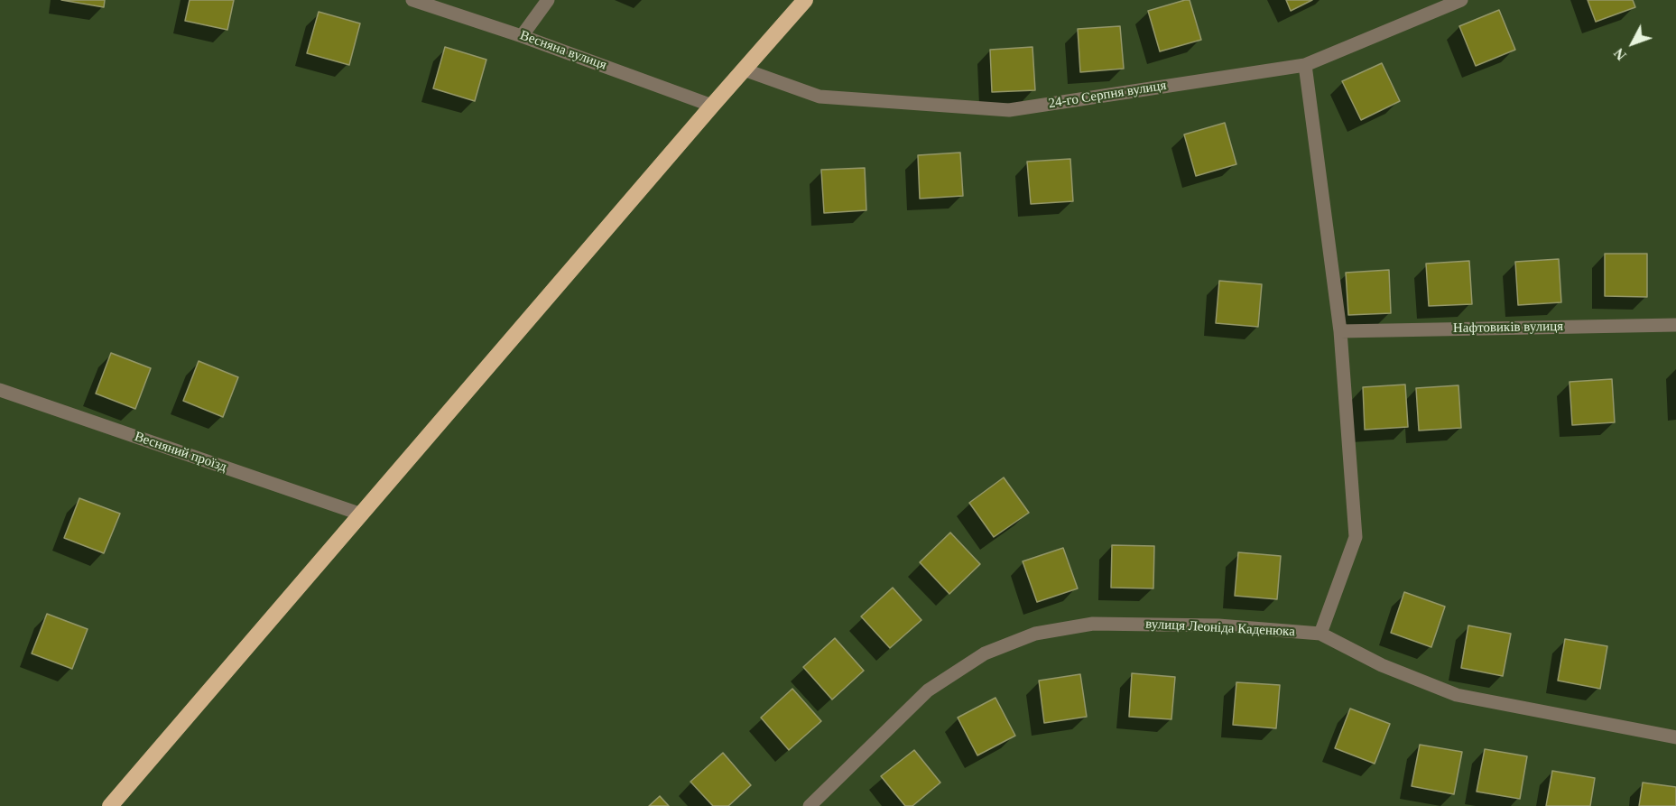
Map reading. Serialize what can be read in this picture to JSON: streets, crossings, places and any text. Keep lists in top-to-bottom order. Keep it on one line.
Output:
{"streets":{"street":["Весняна вулиця","24-го Серпня вулиця","Нафтовиків вулиця","Весняний проїзд","вулиця Леоніда Каденюка"]},"north":"bottom left"}
